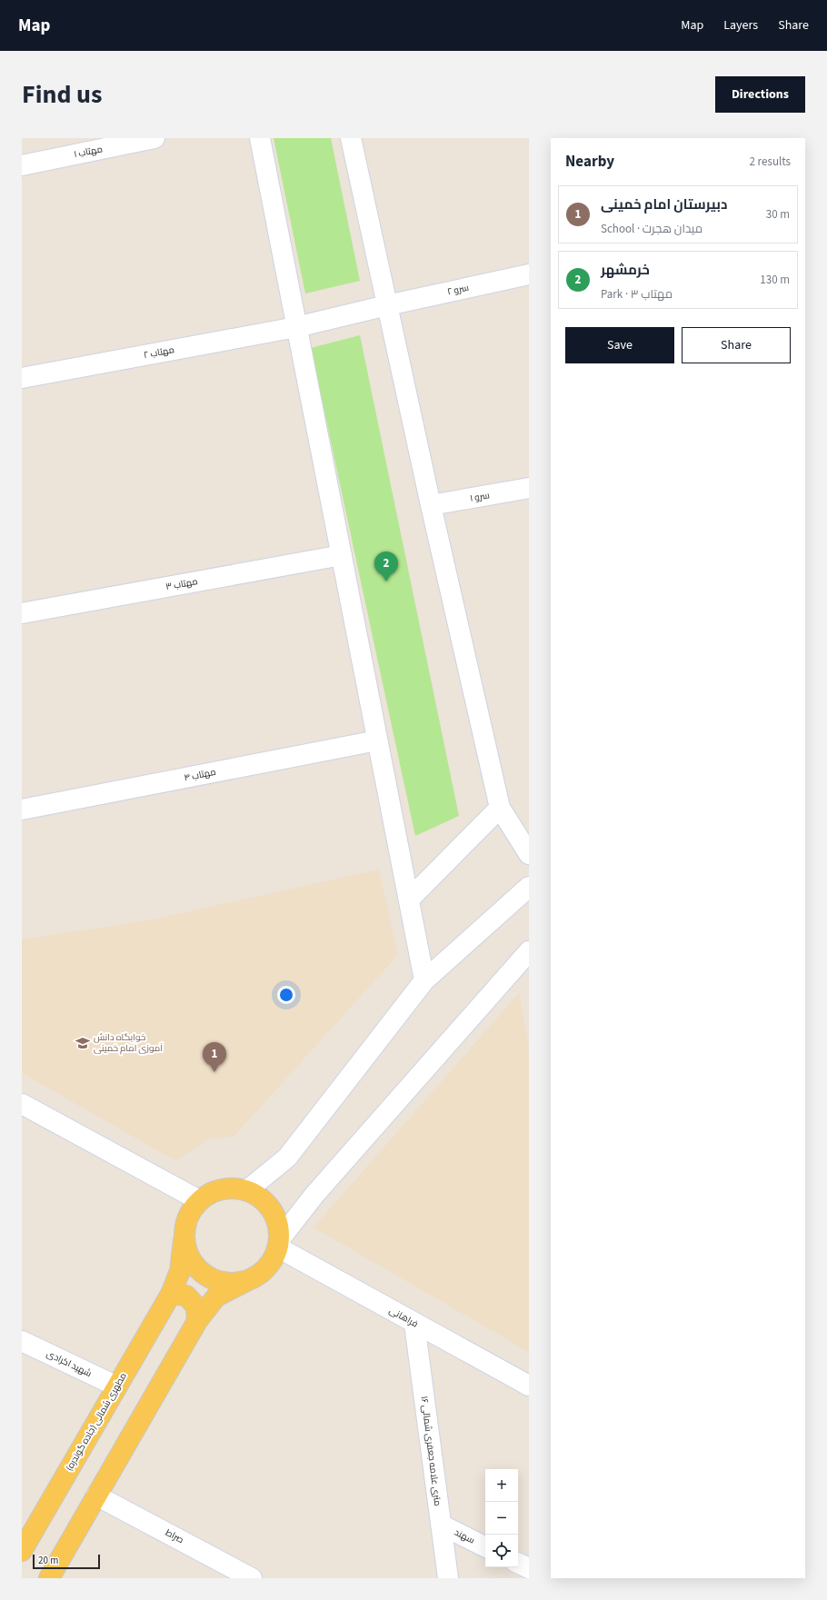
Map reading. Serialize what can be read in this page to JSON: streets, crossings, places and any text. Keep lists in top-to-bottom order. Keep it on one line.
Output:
{"streets":{"main road":["مطهری شمالی (جاده گوندره)"],"street":["مهتاب ۱","سرو ۲","مهتاب ۲","سرو ۱","مهتاب ۳","مهتاب ۴","فراهانی","شهید اکرادی","۱۶ متری علامه جعفری شمالی","صراط","سهند"]},"crossings":[["سرو ۲","مهتاب ۲"],["فراهانی","مطهری شمالی (جاده گوندره)"],["فراهانی","۱۶ متری علامه جعفری شمالی"],["شهید اکرادی","مطهری شمالی (جاده گوندره)"],["۱۶ متری علامه جعفری شمالی","سهند"]],"places":{"school or university":["خوابگاه دانش آموزی امام خمینی"]},"scale_bar":"20 m","page":{"header":"Map","nav":["Map","Layers","Share"],"title":"Find us","buttons":["Directions",["Save","Share"]],"heading":["Nearby","2 results"],"list":[{"mark":"1","name":"دبیرستان امام خمینی","note":"School · میدان هجرت","value":"30 m"},{"mark":"2","name":"خرمشهر","note":"Park · مهتاب ۳","value":"130 m"}],"pins":["2","1"],"map_buttons":["+","−"],"scale":"20 m"}}
